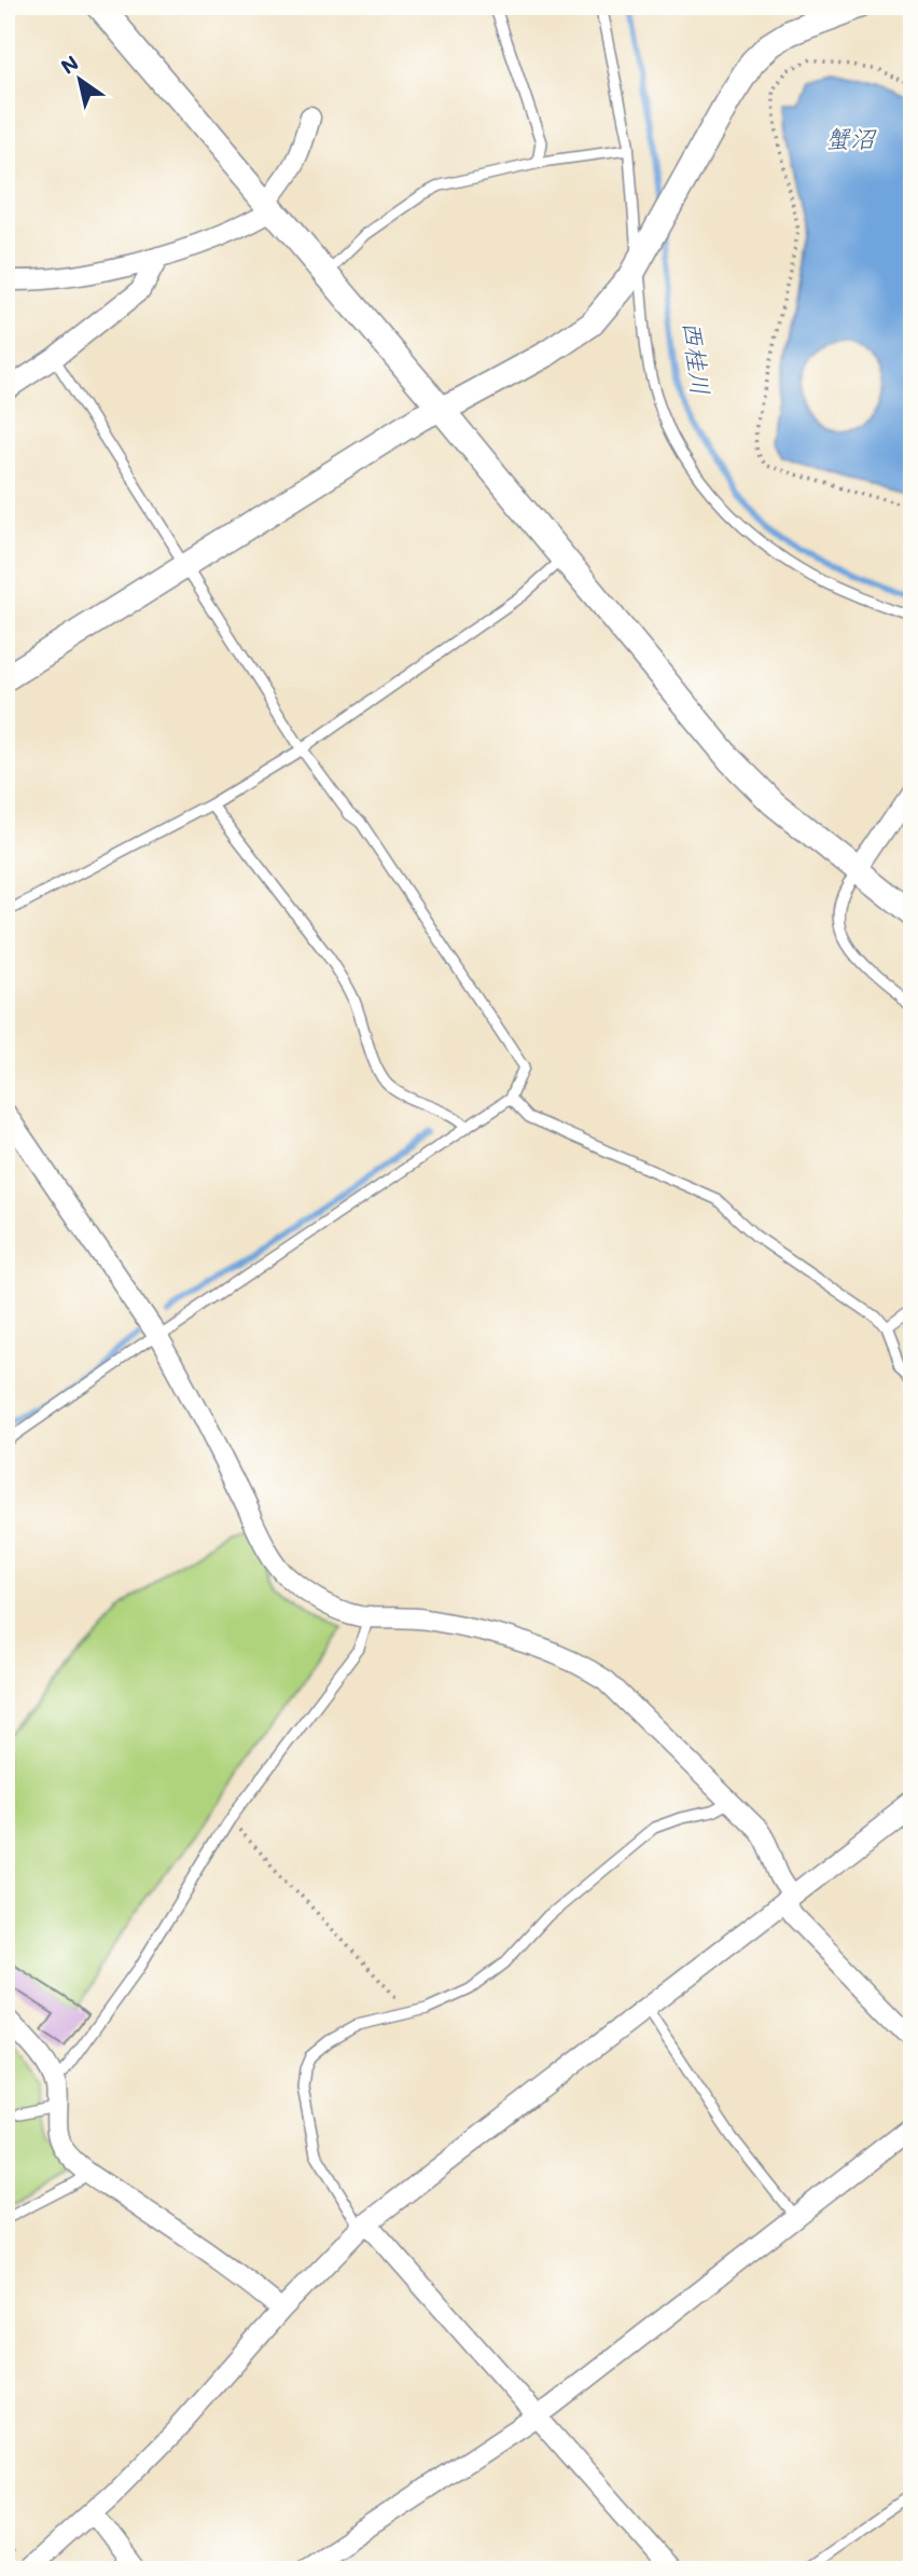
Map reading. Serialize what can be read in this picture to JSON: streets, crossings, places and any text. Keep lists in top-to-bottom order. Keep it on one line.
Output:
{"water":["蟹沼","西桂川"],"north":"top left"}
